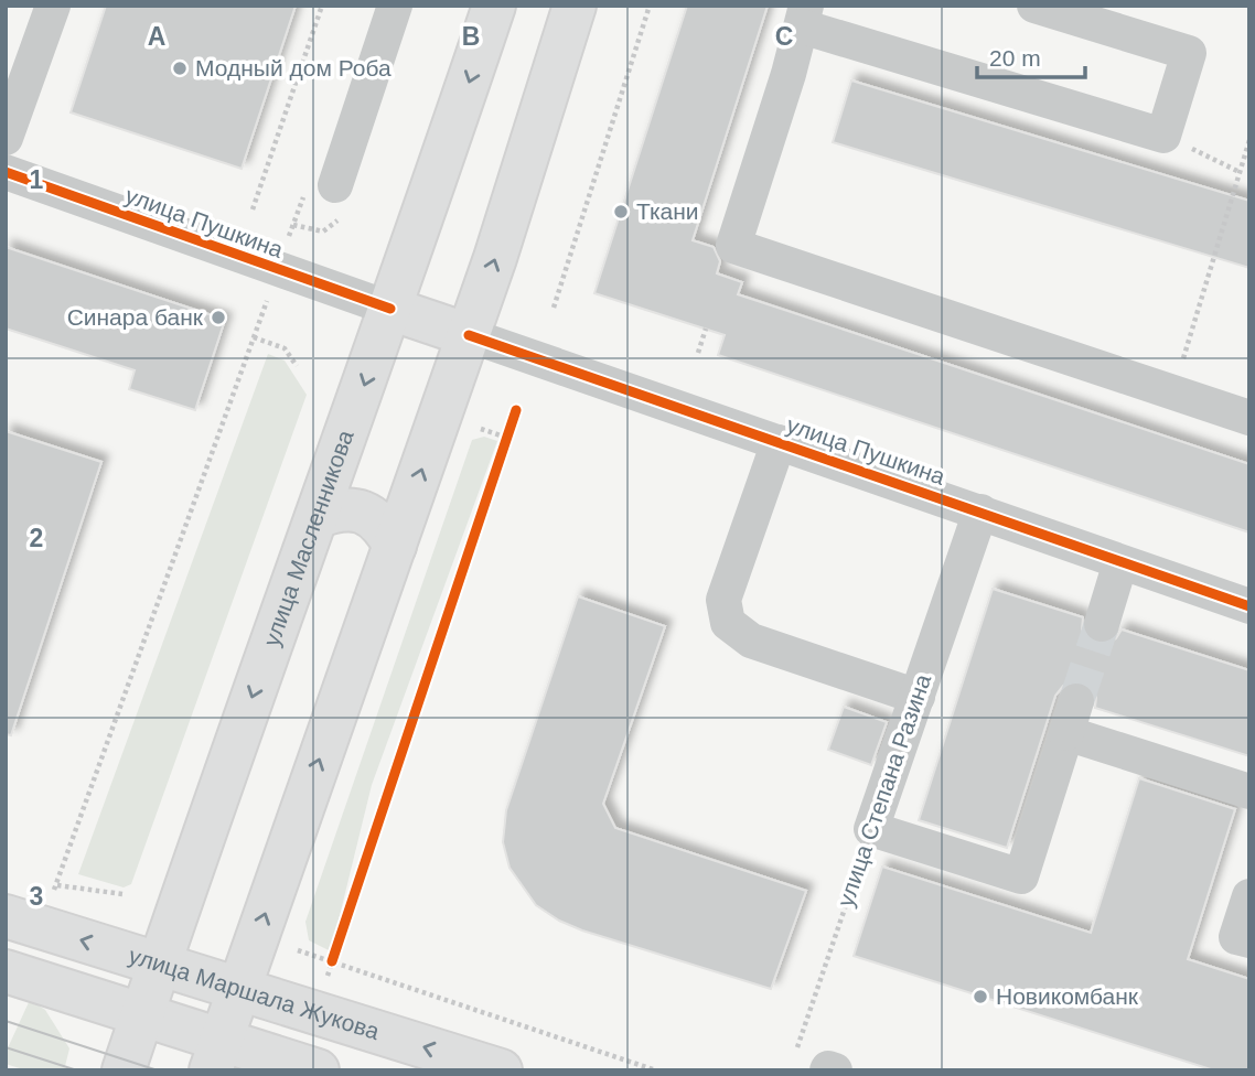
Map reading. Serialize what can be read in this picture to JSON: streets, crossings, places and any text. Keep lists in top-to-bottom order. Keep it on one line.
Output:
{"streets":{"main road":["улица Пушкина","улица Масленникова","улица Маршала Жукова"],"street":["улица Степана Разина"]},"crossings":[["улица Пушкина","улица Масленникова"],["улица Пушкина","улица Степана Разина"],["улица Масленникова","улица Маршала Жукова"]],"places":["Модный дом Роба","Ткани","Синара банк","Новикомбанк"],"scale_bar":"20 m","grid":{"columns":["A","B","C"],"rows":["1","2","3"]}}
